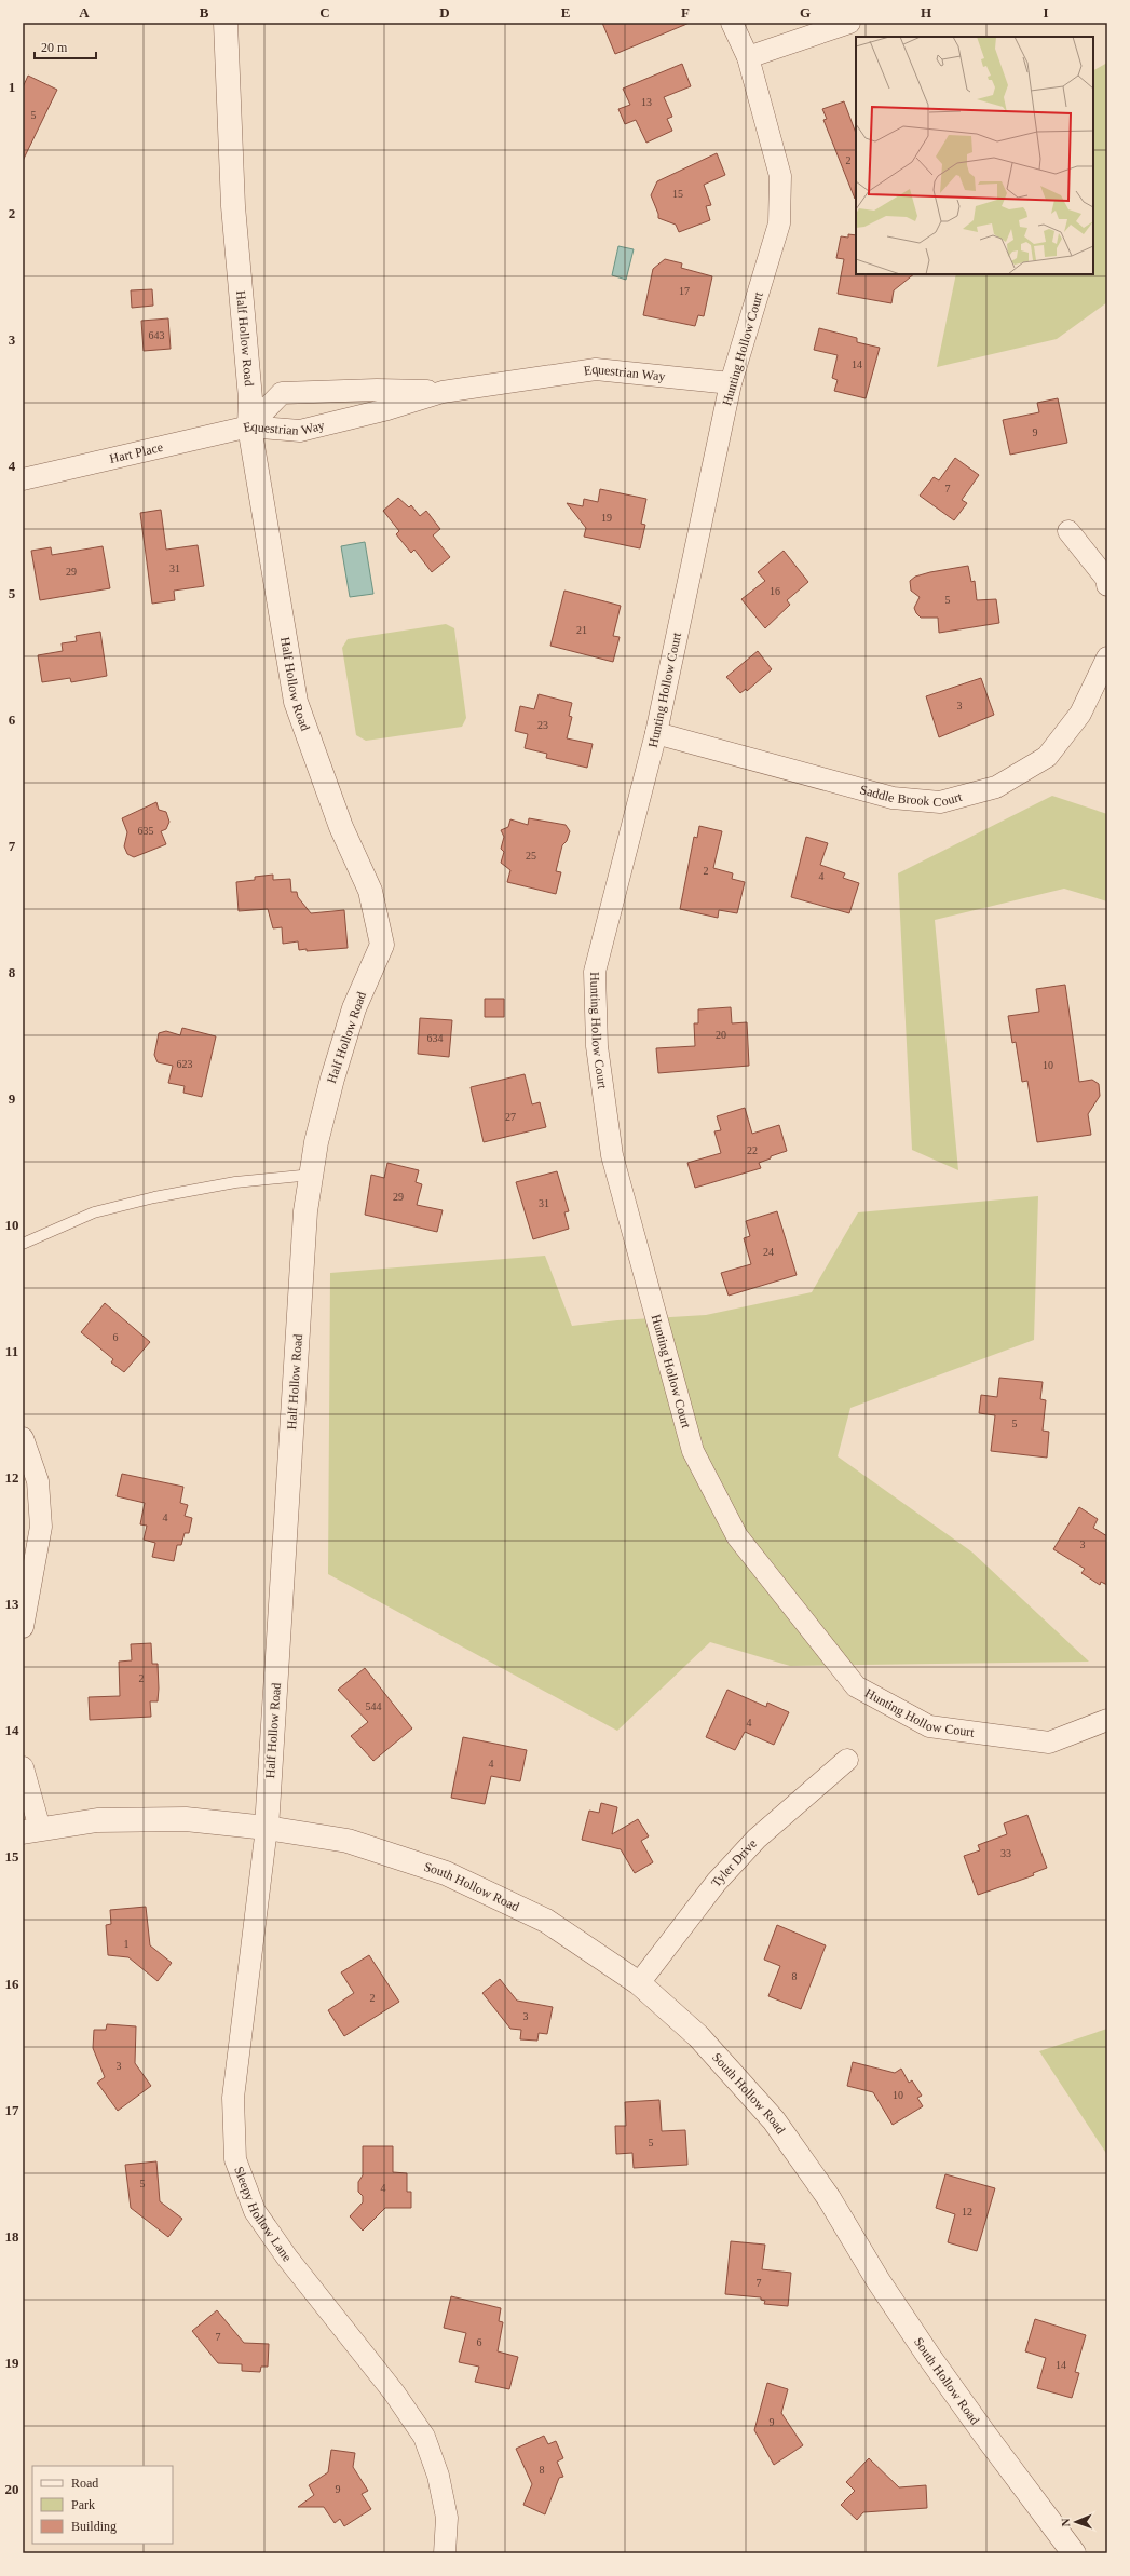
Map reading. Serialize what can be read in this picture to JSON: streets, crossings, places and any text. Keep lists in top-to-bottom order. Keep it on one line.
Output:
{"streets":{"street":["Half Hollow Road","Hunting Hollow Court","Equestrian Way","Hart Place","Saddle Brook Court","Tyler Drive","South Hollow Road","Sleepy Hollow Lane"]},"crossings":[["Half Hollow Road","Equestrian Way"],["Half Hollow Road","Hart Place"],["Half Hollow Road","South Hollow Road"],["Half Hollow Road","Sleepy Hollow Lane"],["Hunting Hollow Court","Equestrian Way"],["Hunting Hollow Court","Saddle Brook Court"],["Equestrian Way","Hart Place"],["Tyler Drive","South Hollow Road"],["South Hollow Road","Sleepy Hollow Lane"]],"house_numbers":["13","5","2","15","17","643","14","9","7","19","31","29","16","5","21","3","23","635","25","2","4","20","634","623","10","27","22","29","31","24","6","5","4","3","2","544","4","4","33","1","8","2","3","3","10","5","5","4","12","7","7","6","14","9","8","9"],"legend":["Road","Park","Building"],"scale_bar":"20 m","north":"left","grid":{"columns":["A","B","C","D","E","F","G","H","I"],"rows":["1","2","3","4","5","6","7","8","9","10","11","12","13","14","15","16","17","18","19","20"]}}
